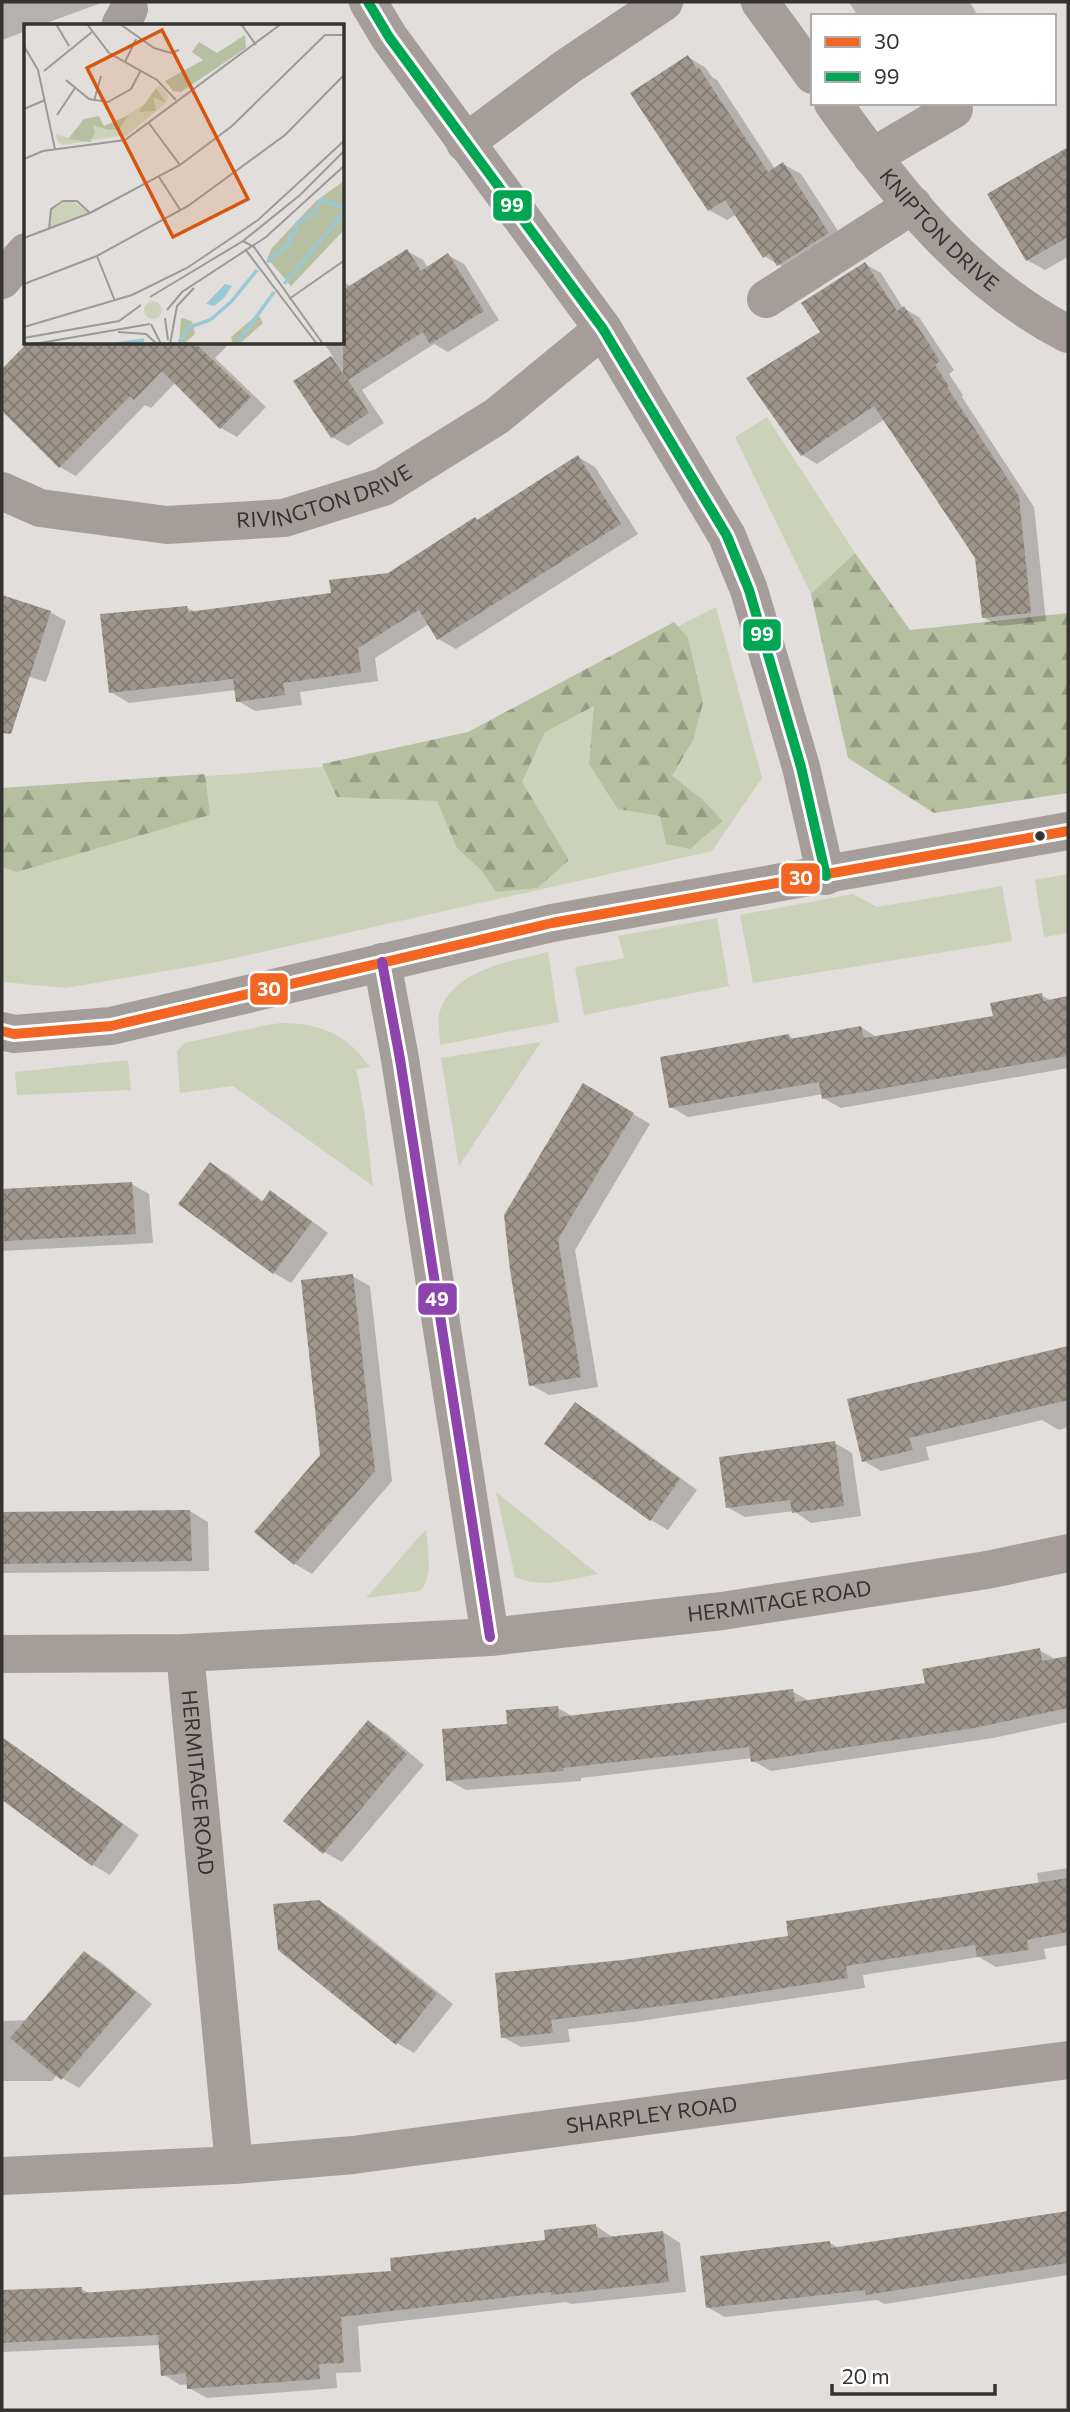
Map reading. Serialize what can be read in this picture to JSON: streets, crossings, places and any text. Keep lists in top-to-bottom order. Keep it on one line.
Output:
{"streets":{"street":["KNIPTON DRIVE","RIVINGTON DRIVE","HERMITAGE ROAD","SHARPLEY ROAD"]},"crossings":[["HERMITAGE ROAD","SHARPLEY ROAD"]],"lines":["transit line 99","transit line 30","transit line 49"],"legend":["30","99"],"scale_bar":"20 m"}
